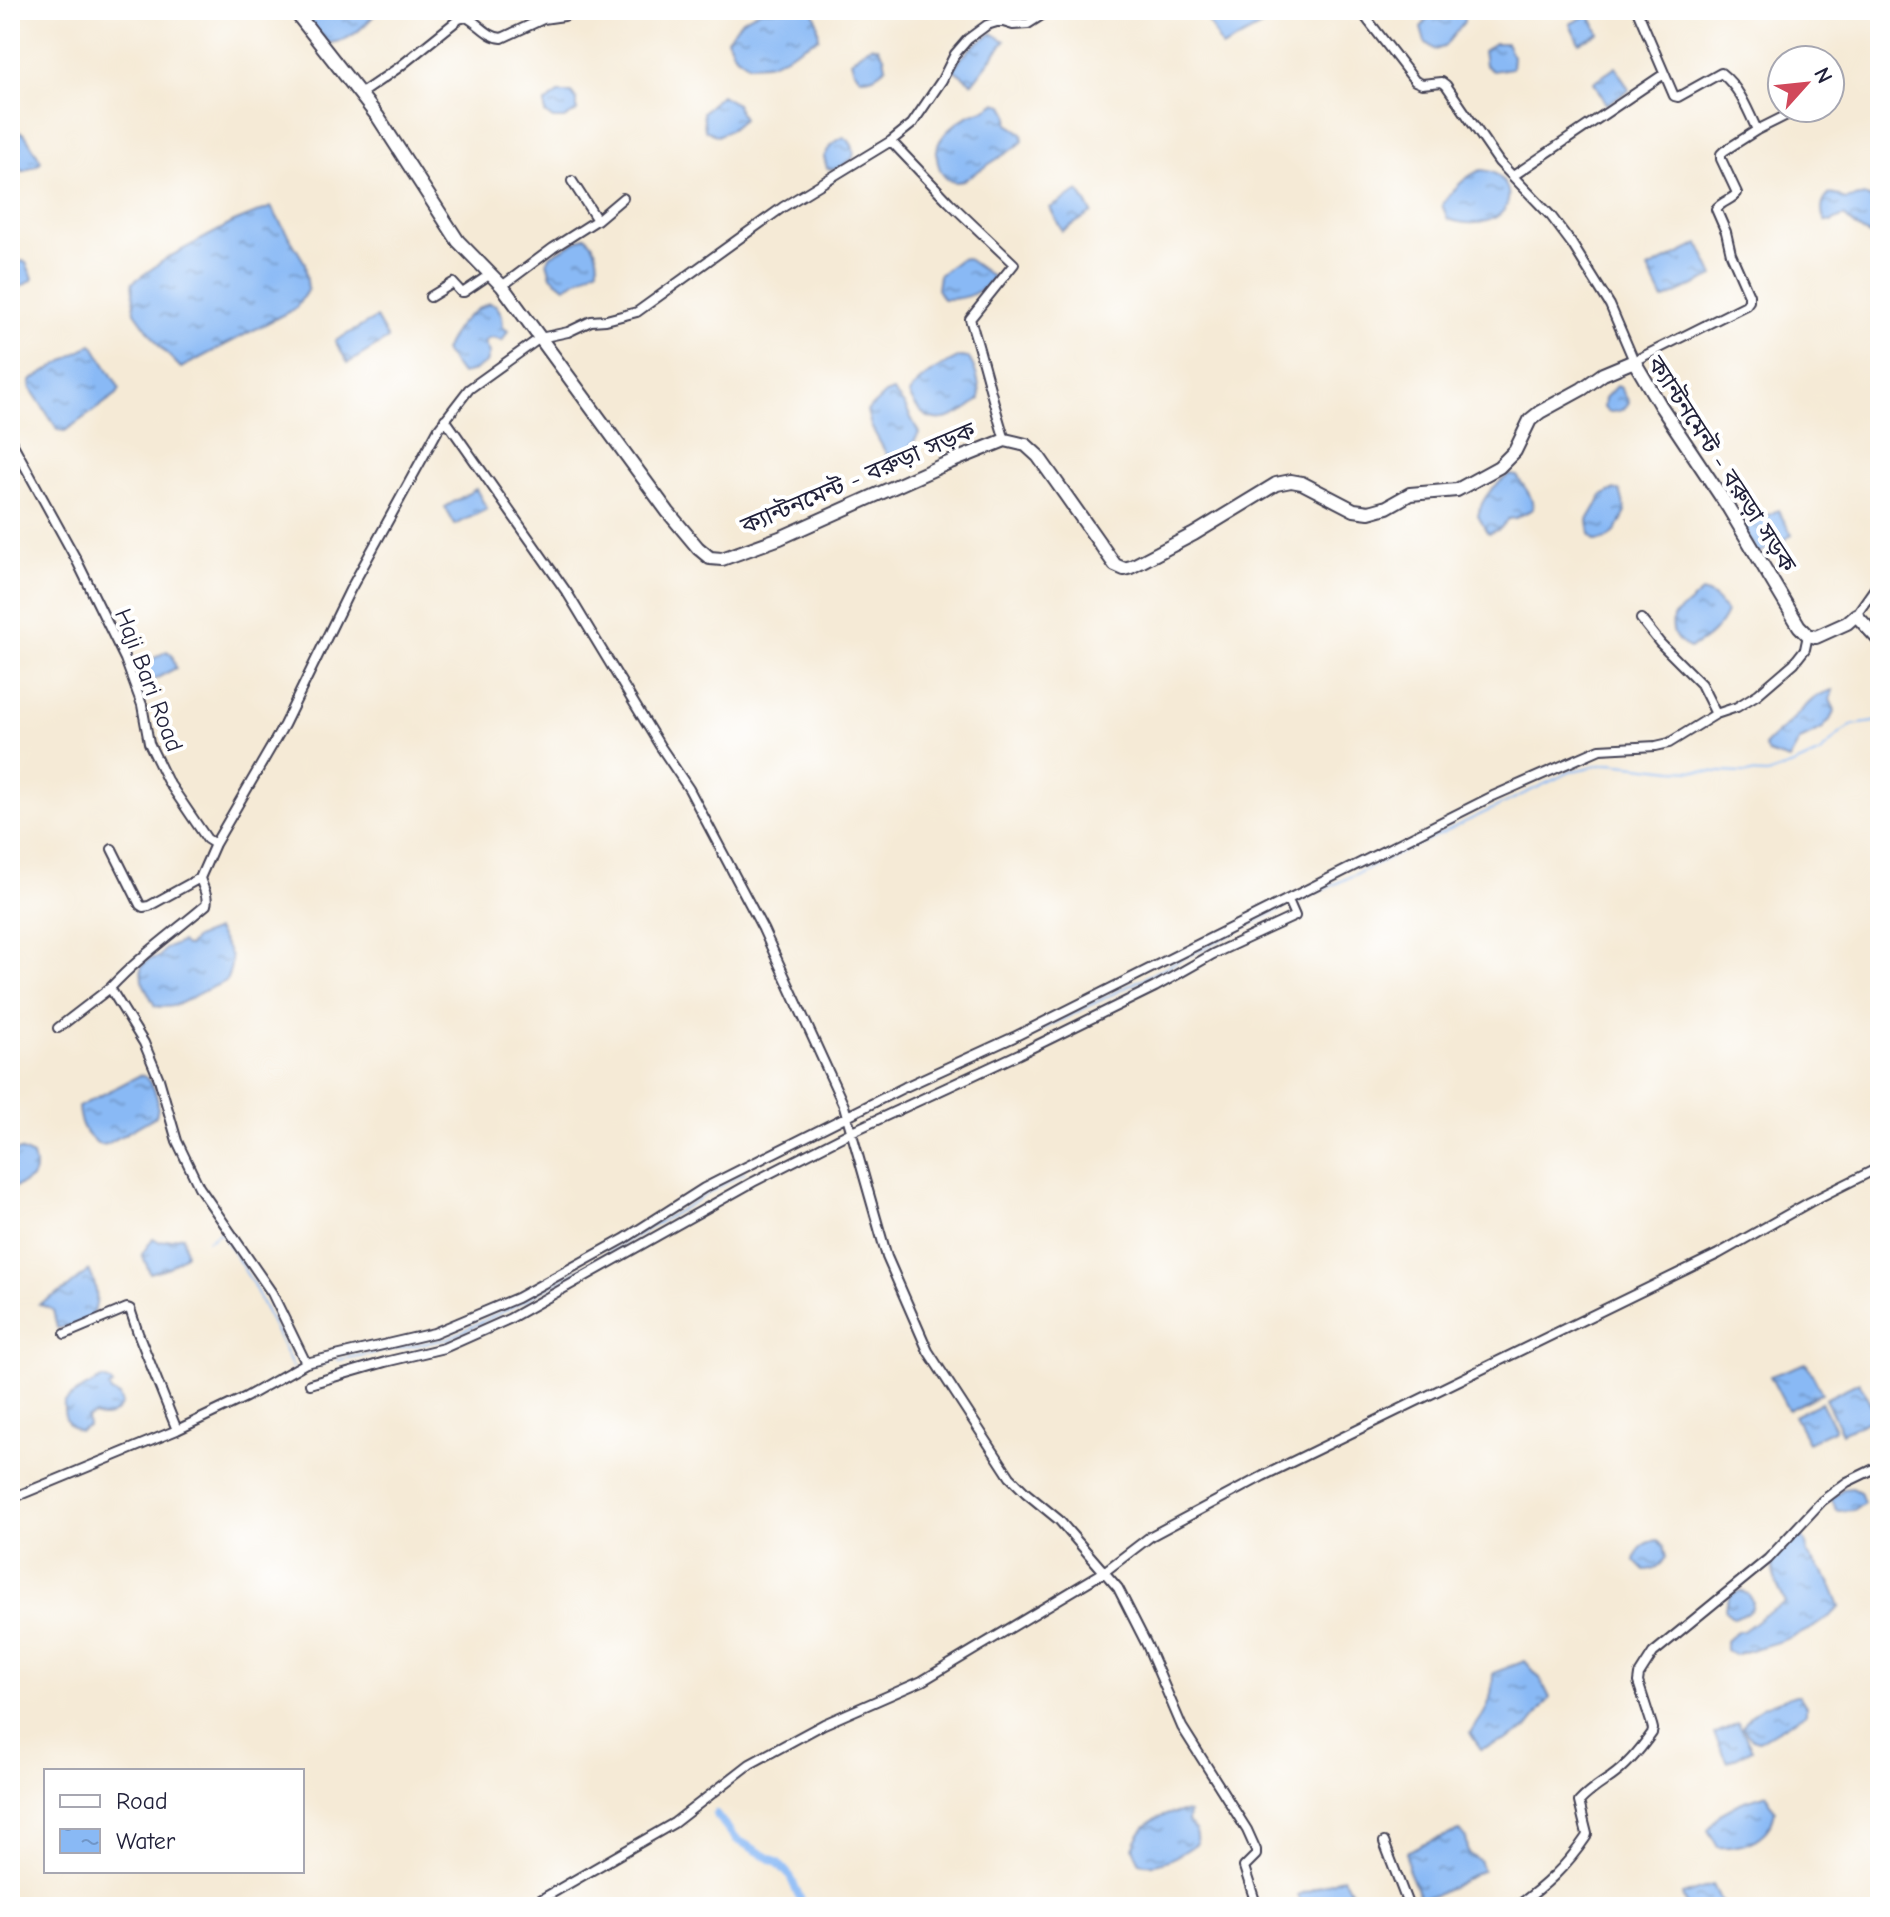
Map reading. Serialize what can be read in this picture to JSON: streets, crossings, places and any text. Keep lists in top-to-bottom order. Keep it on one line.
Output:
{"streets":{"main road":["ক্যান্টনমেন্ট - বরুড়া সড়ক"],"street":["Haji Bari Road"]},"legend":["Road","Water"],"north":"top right"}
